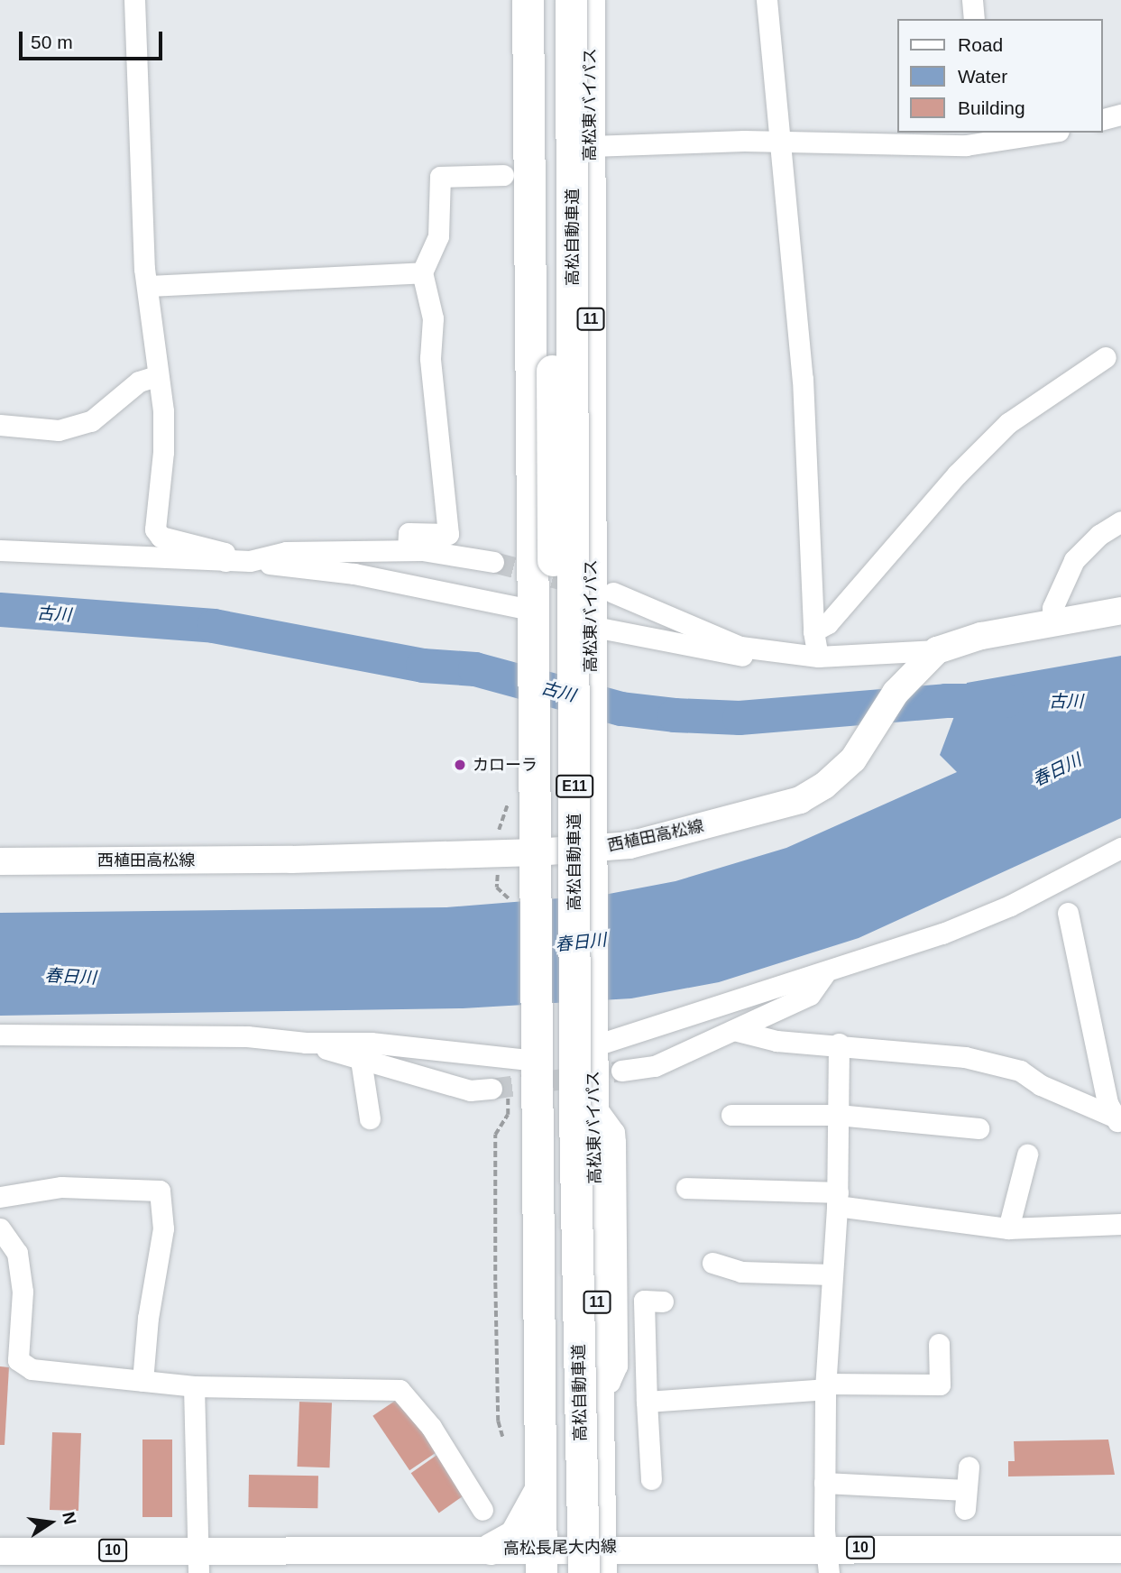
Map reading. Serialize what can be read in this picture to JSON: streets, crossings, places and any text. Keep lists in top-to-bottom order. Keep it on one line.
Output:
{"streets":{"highway":["高松東バイパス","高松自動車道","11","E11"],"main road":["西植田高松線","高松長尾大内線","10"]},"crossings":[["高松東バイパス","高松自動車道"],["高松東バイパス","西植田高松線"],["高松東バイパス","高松長尾大内線"],["高松自動車道","高松長尾大内線"]],"water":["古川","春日川"],"places":["カローラ"],"legend":["Road","Water","Building"],"scale_bar":"50 m","north":"right"}
